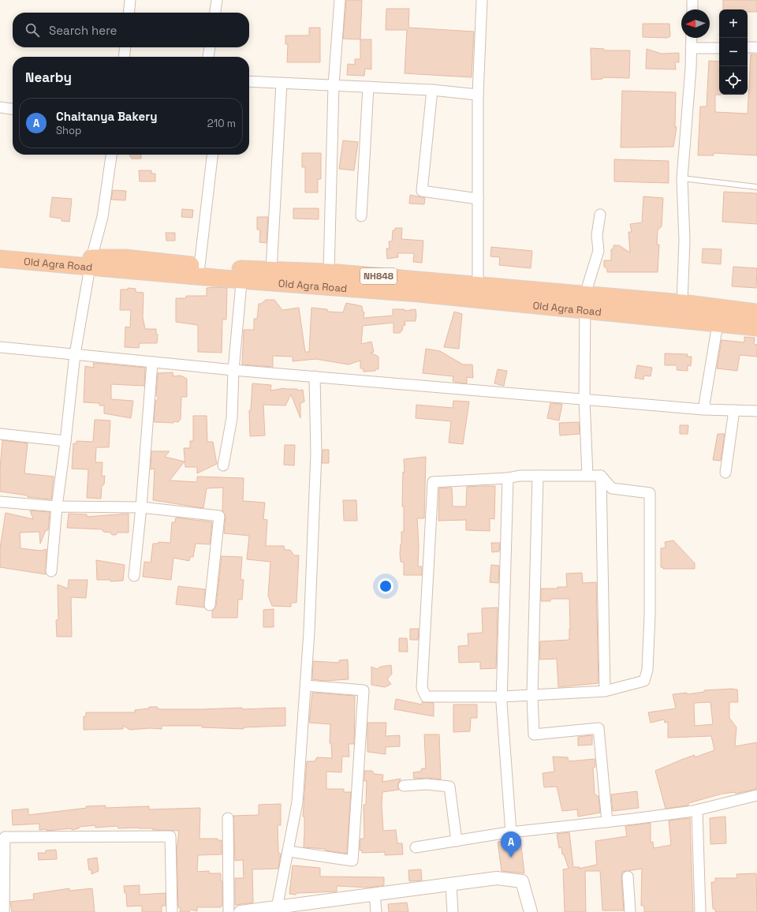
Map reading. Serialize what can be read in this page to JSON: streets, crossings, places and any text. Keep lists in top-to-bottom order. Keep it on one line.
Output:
{"streets":{"highway":["Old Agra Road","NH848"]},"crossings":[["Old Agra Road","NH848"]],"north":"left","page":{"map_buttons":["+","−"],"search":"Search here","heading":"Nearby","list":[{"mark":"A","name":"Chaitanya Bakery","note":"Shop","value":"210 m"}],"pins":"A"}}
